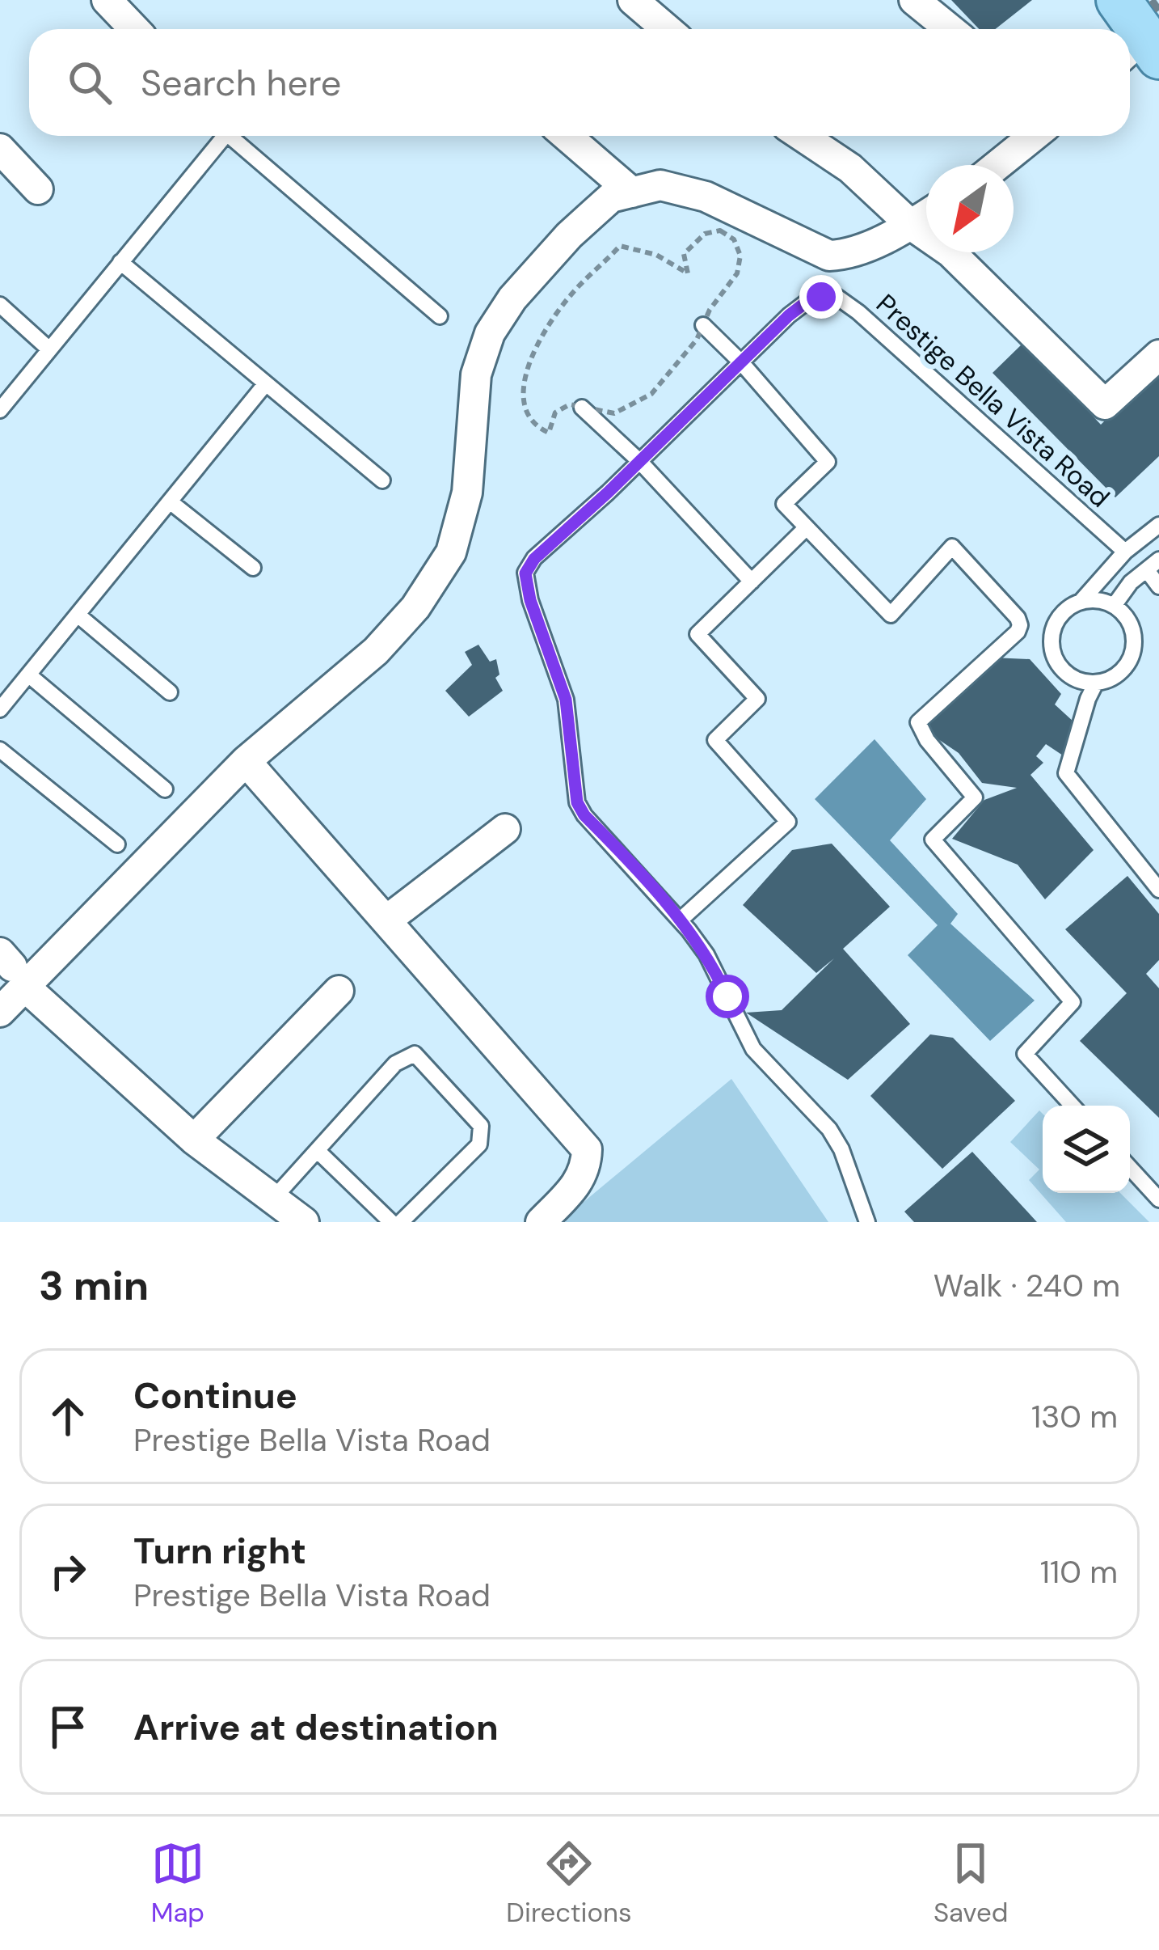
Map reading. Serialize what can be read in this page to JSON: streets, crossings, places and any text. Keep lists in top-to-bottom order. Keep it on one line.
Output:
{"streets":{"lane":["Prestige Bella Vista Road"]},"north":"bottom left","page":{"search":"Search here","heading":["3 min","Walk · 240 m"],"list":[["Continue","Prestige Bella Vista Road","130 m"],["Turn right","Prestige Bella Vista Road","110 m"],"Arrive at destination"],"nav":["Map","Directions","Saved"]}}
